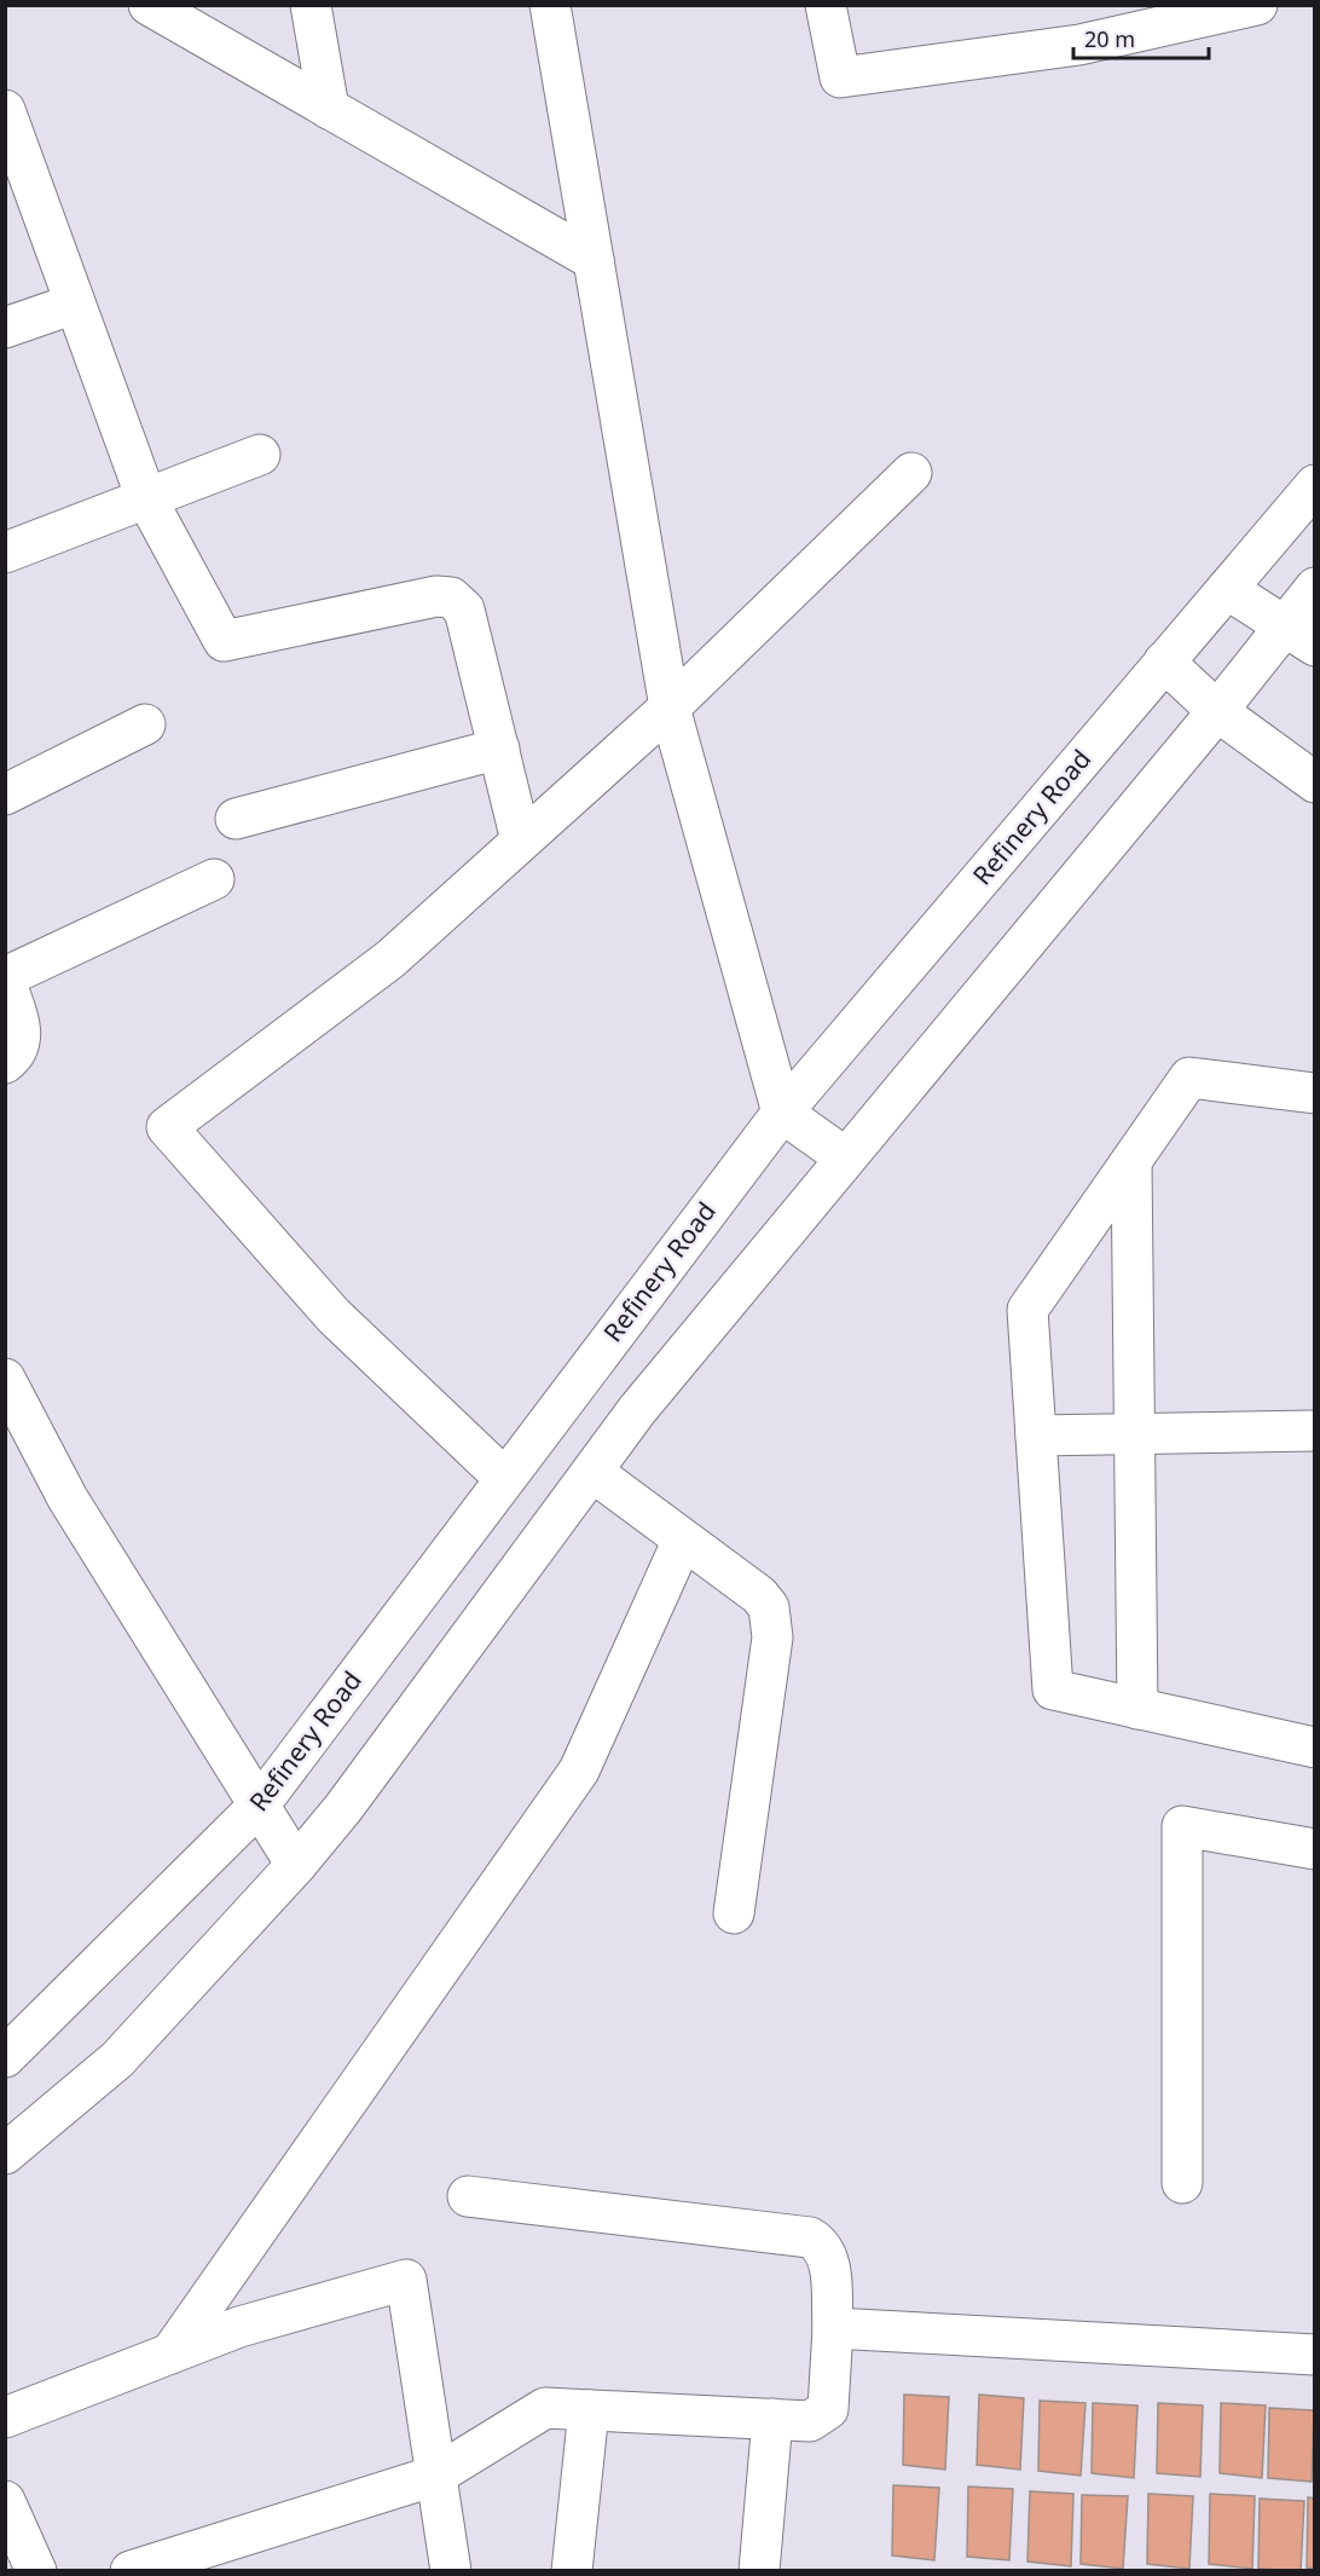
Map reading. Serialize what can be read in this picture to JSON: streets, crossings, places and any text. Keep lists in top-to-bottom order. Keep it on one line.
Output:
{"streets":{"street":["Refinery Road"]},"scale_bar":"20 m"}
